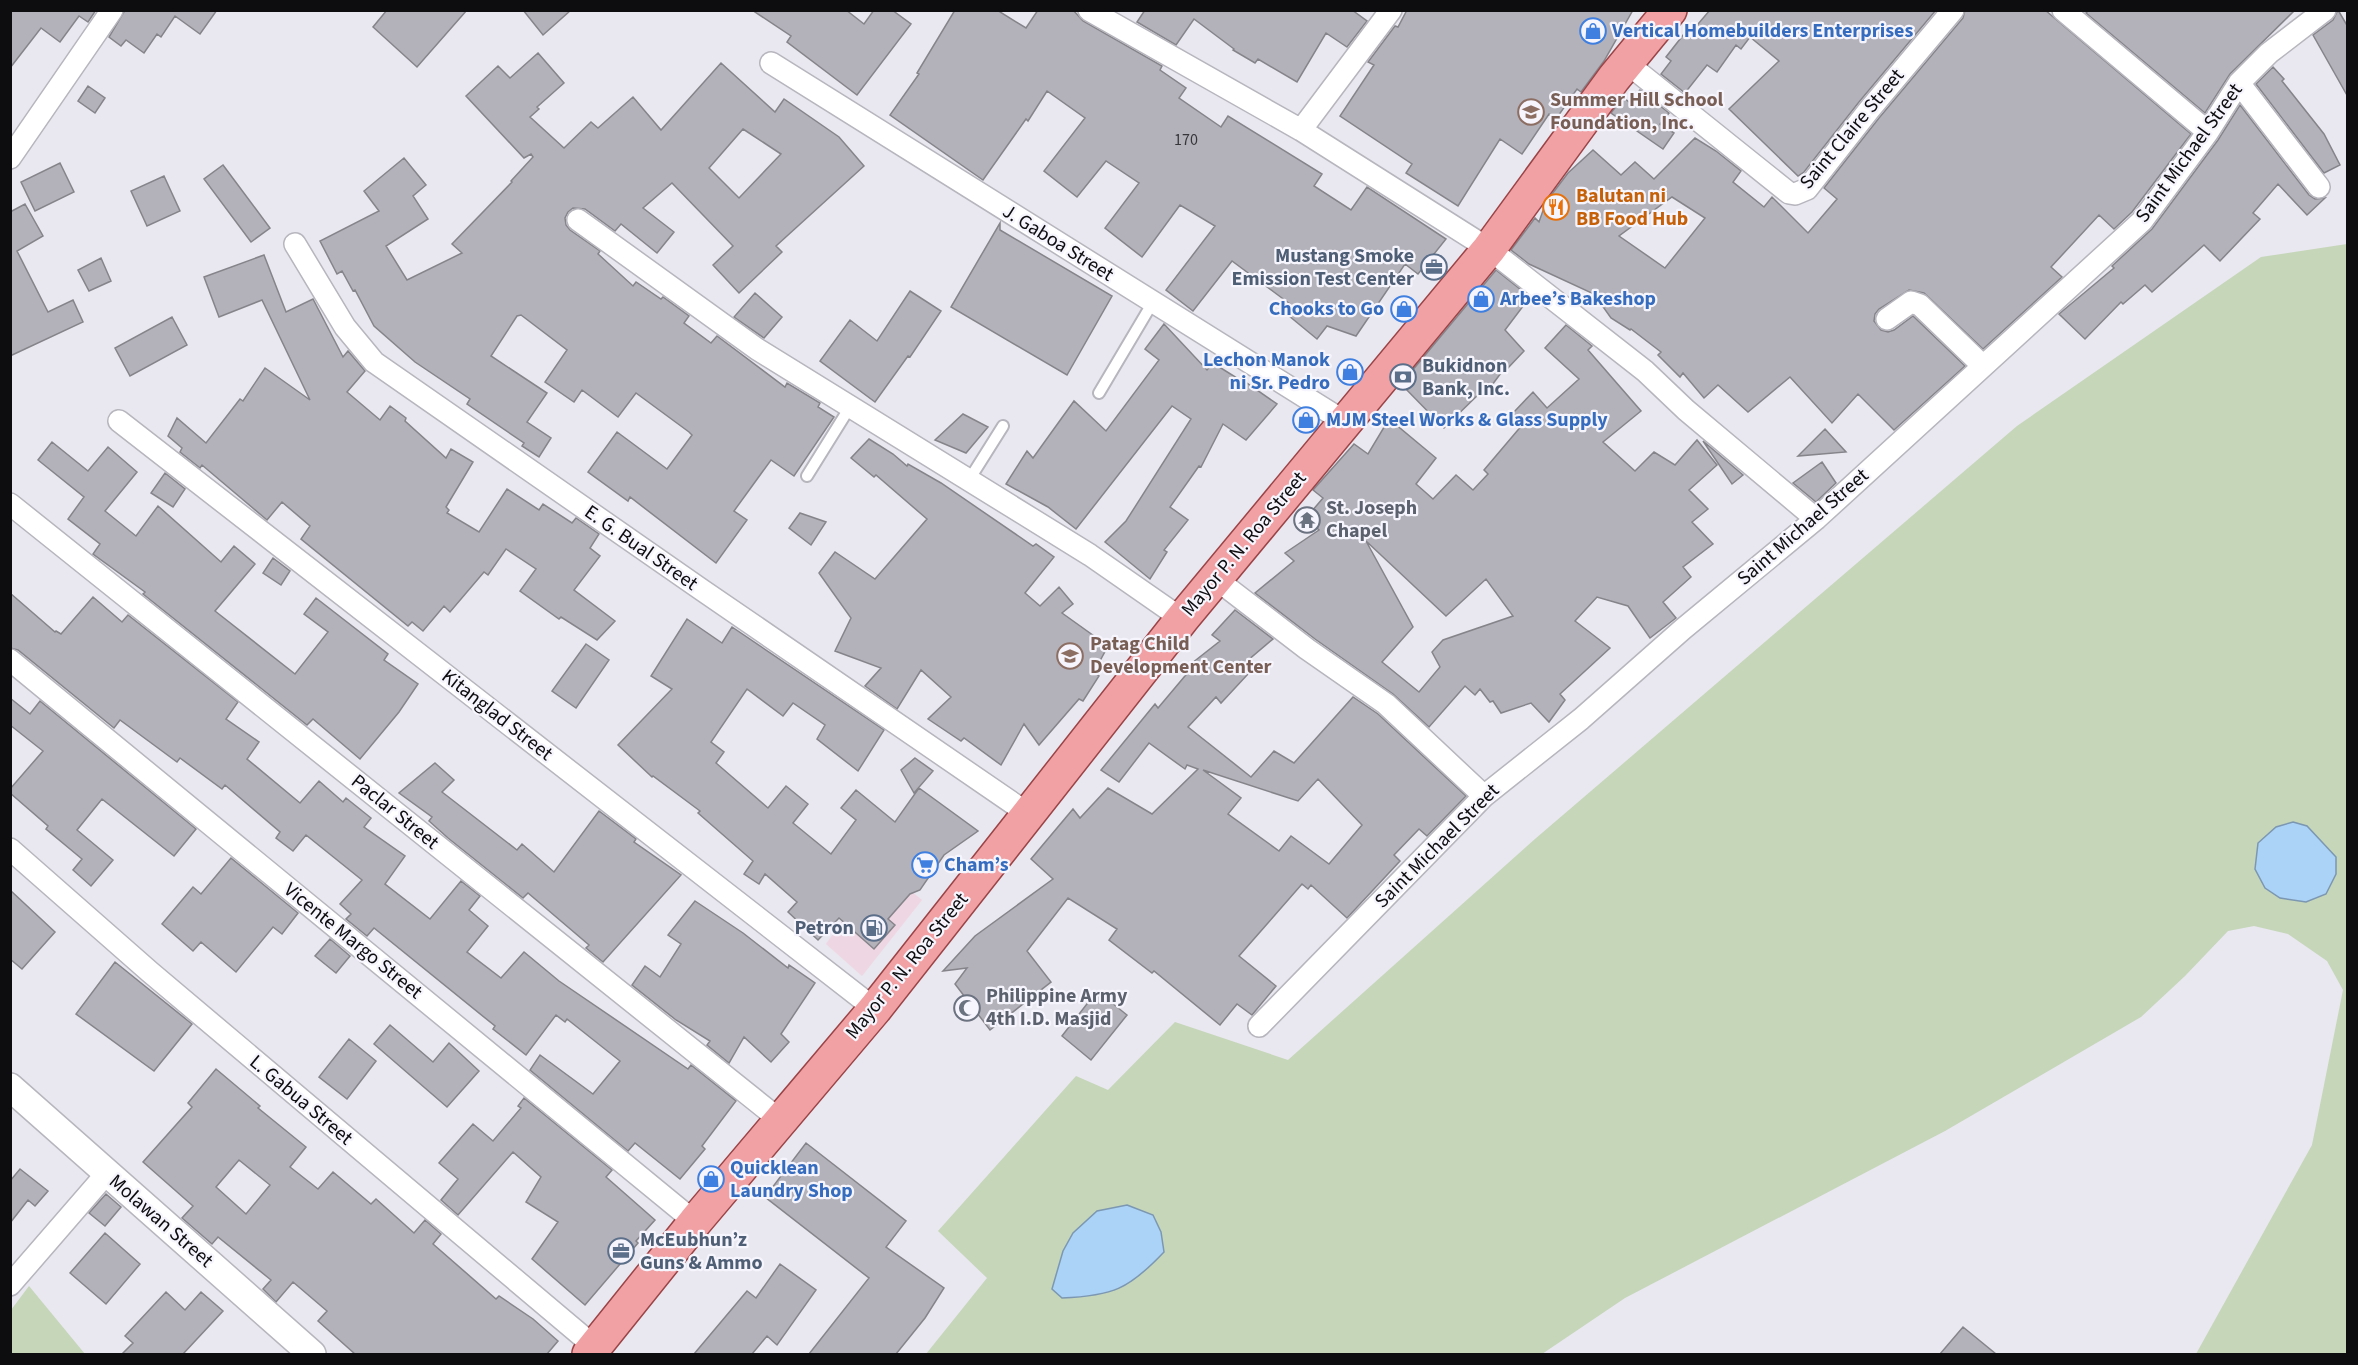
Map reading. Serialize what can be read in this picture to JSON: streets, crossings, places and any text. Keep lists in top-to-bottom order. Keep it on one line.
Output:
{"streets":{"main road":["Mayor P. N. Roa Street"],"street":["Saint Claire Street","Saint Michael Street","J. Gaboa Street","E. G. Bual Street","Kitanglad Street","Paclar Street","Vicente Margo Street","L. Gabua Street","Molawan Street"]},"crossings":[["Saint Claire Street","Mayor P. N. Roa Street"],["J. Gaboa Street","Mayor P. N. Roa Street"],["Mayor P. N. Roa Street","E. G. Bual Street"],["Mayor P. N. Roa Street","Kitanglad Street"],["Mayor P. N. Roa Street","Paclar Street"],["Mayor P. N. Roa Street","Vicente Margo Street"],["Mayor P. N. Roa Street","L. Gabua Street"]],"places":{"shop":["Vertical Homebuilders Enterprises","Arbee’s Bakeshop","Chooks to Go","Lechon Manok ni Sr. Pedro","MJM Steel Works & Glass Supply","Quicklean Laundry Shop"],"school or university":["Summer Hill School Foundation, Inc.","Patag Child Development Center"],"restaurant":["Balutan ni BB Food Hub"],"office":["Mustang Smoke Emission Test Center","McEubhun’z Guns & Ammo"],"bank":["Bukidnon Bank, Inc."],"temple":["St. Joseph Chapel"],"supermarket":["Cham’s"],"fuel station":["Petron"],"mosque":["Philippine Army 4th I.D. Masjid"]},"house_numbers":["170"]}
